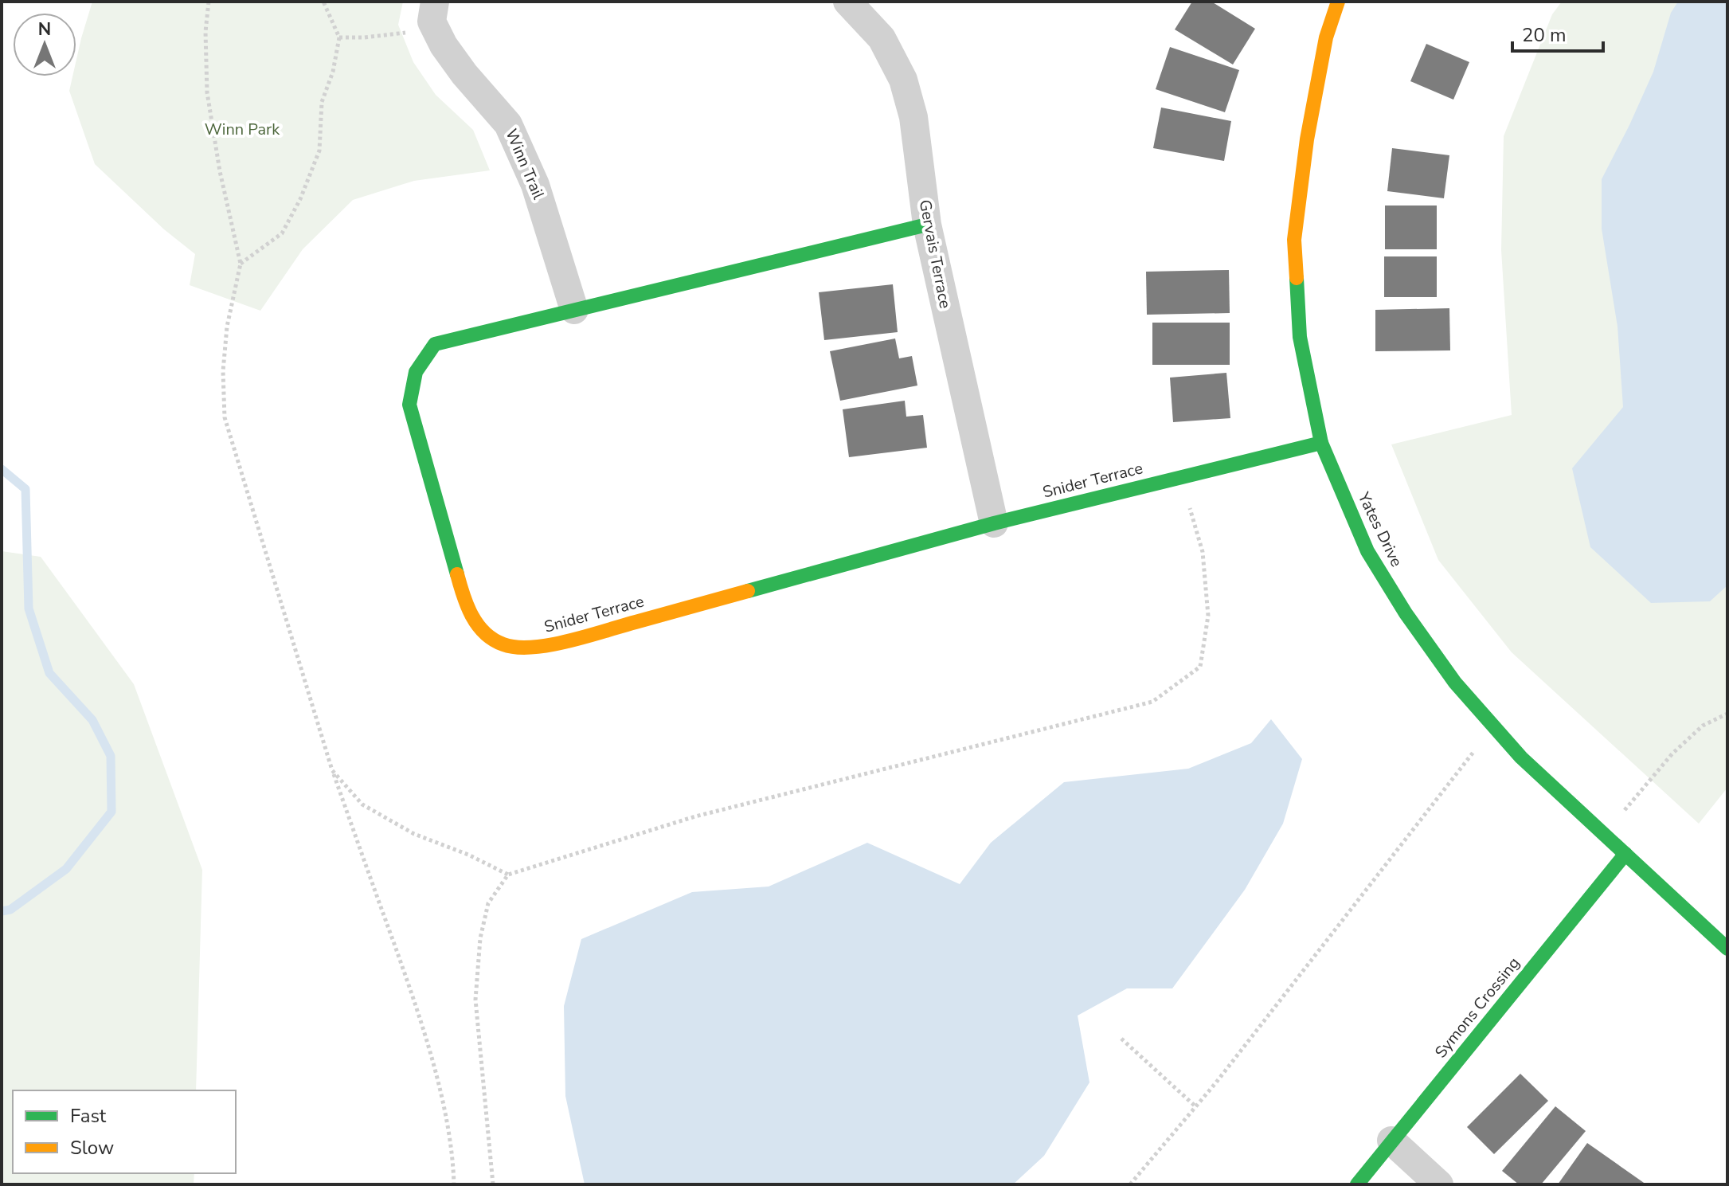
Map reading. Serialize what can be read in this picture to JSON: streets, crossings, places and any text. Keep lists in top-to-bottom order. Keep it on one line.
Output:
{"streets":{"street":["Winn Trail","Gervais Terrace","Snider Terrace","Yates Drive","Symons Crossing"]},"crossings":[["Winn Trail","Snider Terrace"],["Gervais Terrace","Snider Terrace"],["Snider Terrace","Yates Drive"],["Yates Drive","Symons Crossing"]],"parks":["Winn Park"],"legend":["Fast","Slow"],"scale_bar":"20 m","north":"top"}
